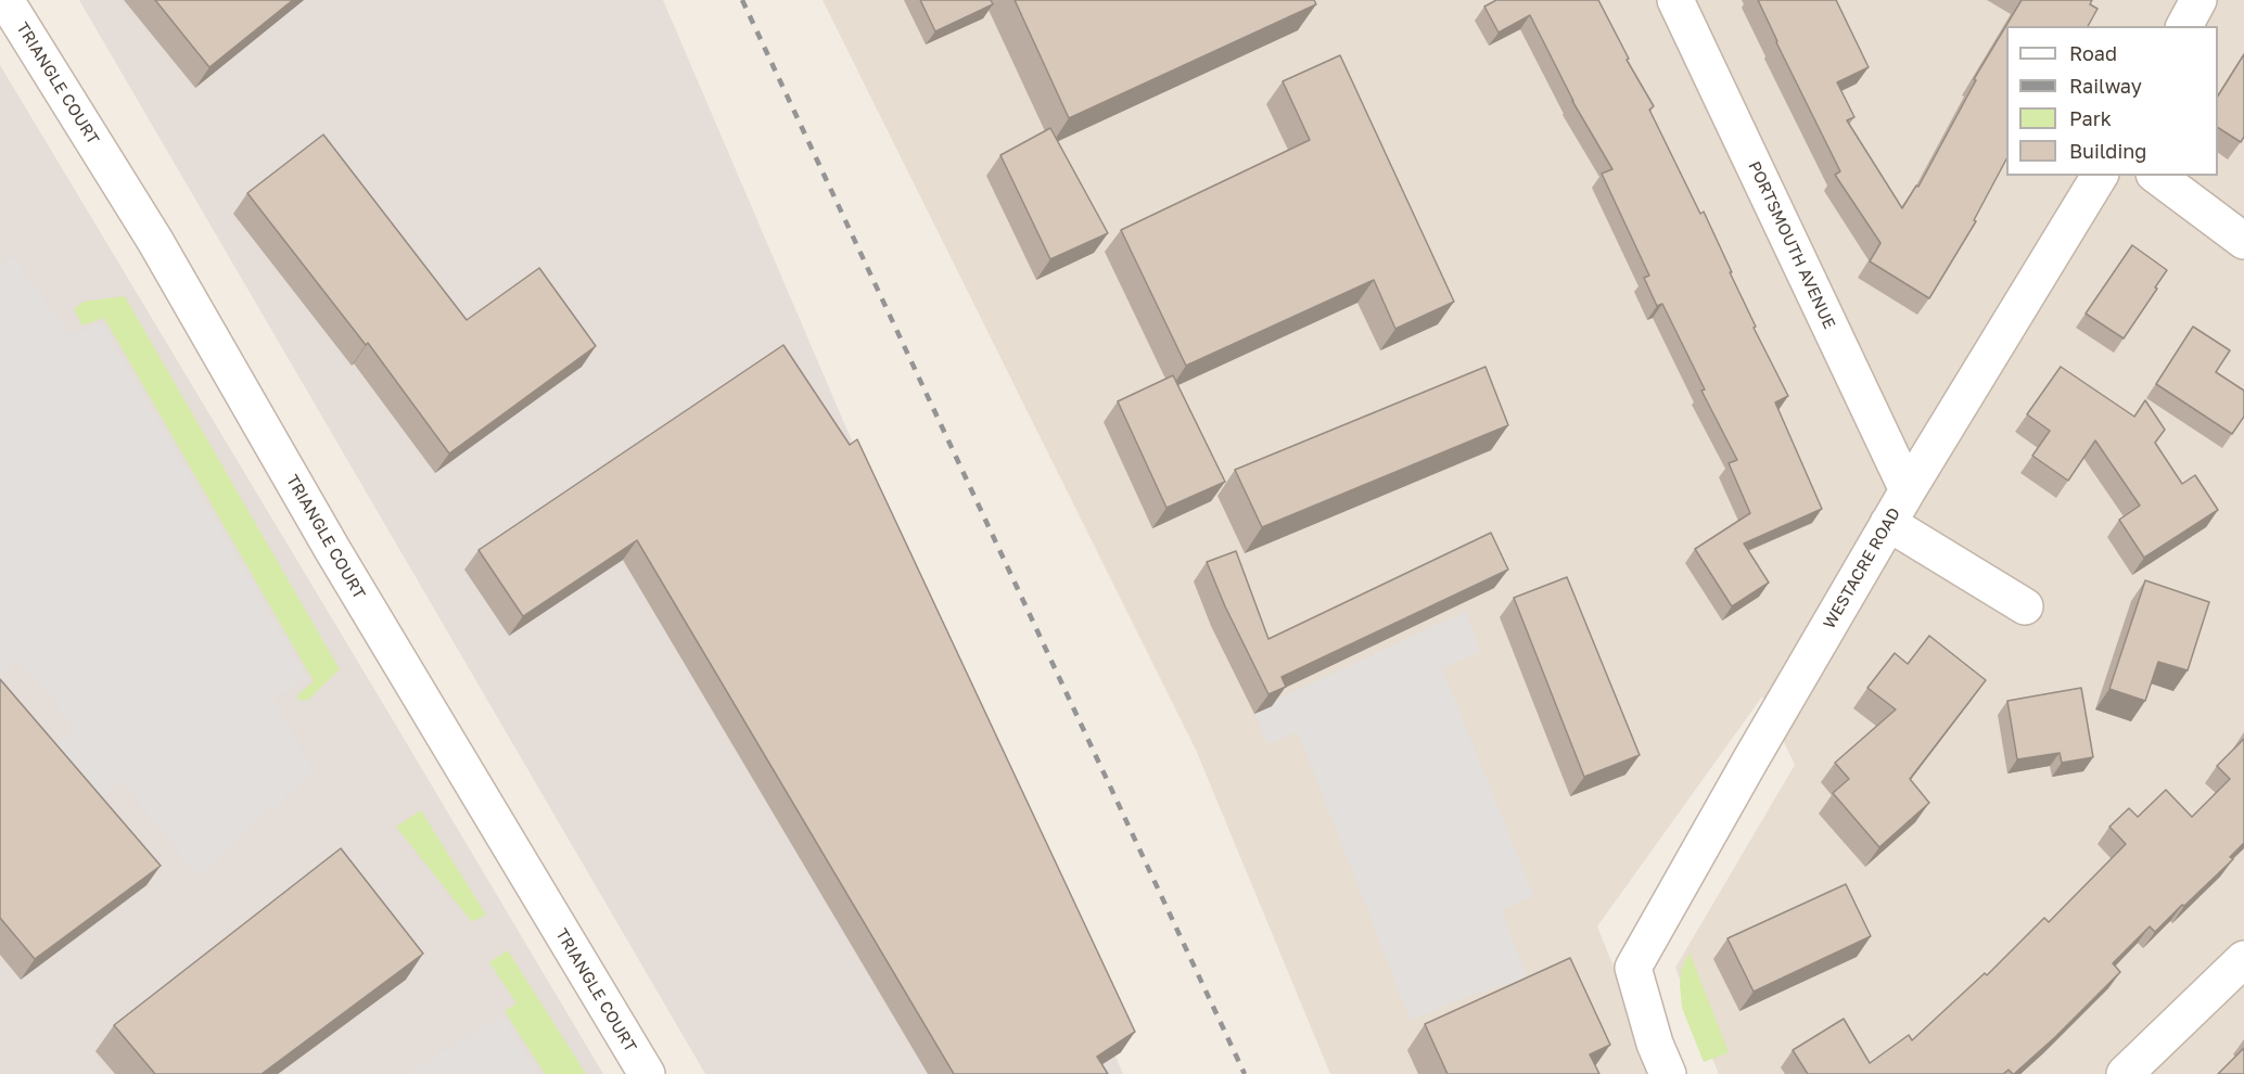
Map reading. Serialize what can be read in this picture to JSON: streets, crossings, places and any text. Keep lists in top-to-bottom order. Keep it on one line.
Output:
{"streets":{"street":["TRIANGLE COURT","PORTSMOUTH AVENUE","WESTACRE ROAD"]},"crossings":[["PORTSMOUTH AVENUE","WESTACRE ROAD"]],"legend":["Road","Railway","Park","Building"]}
